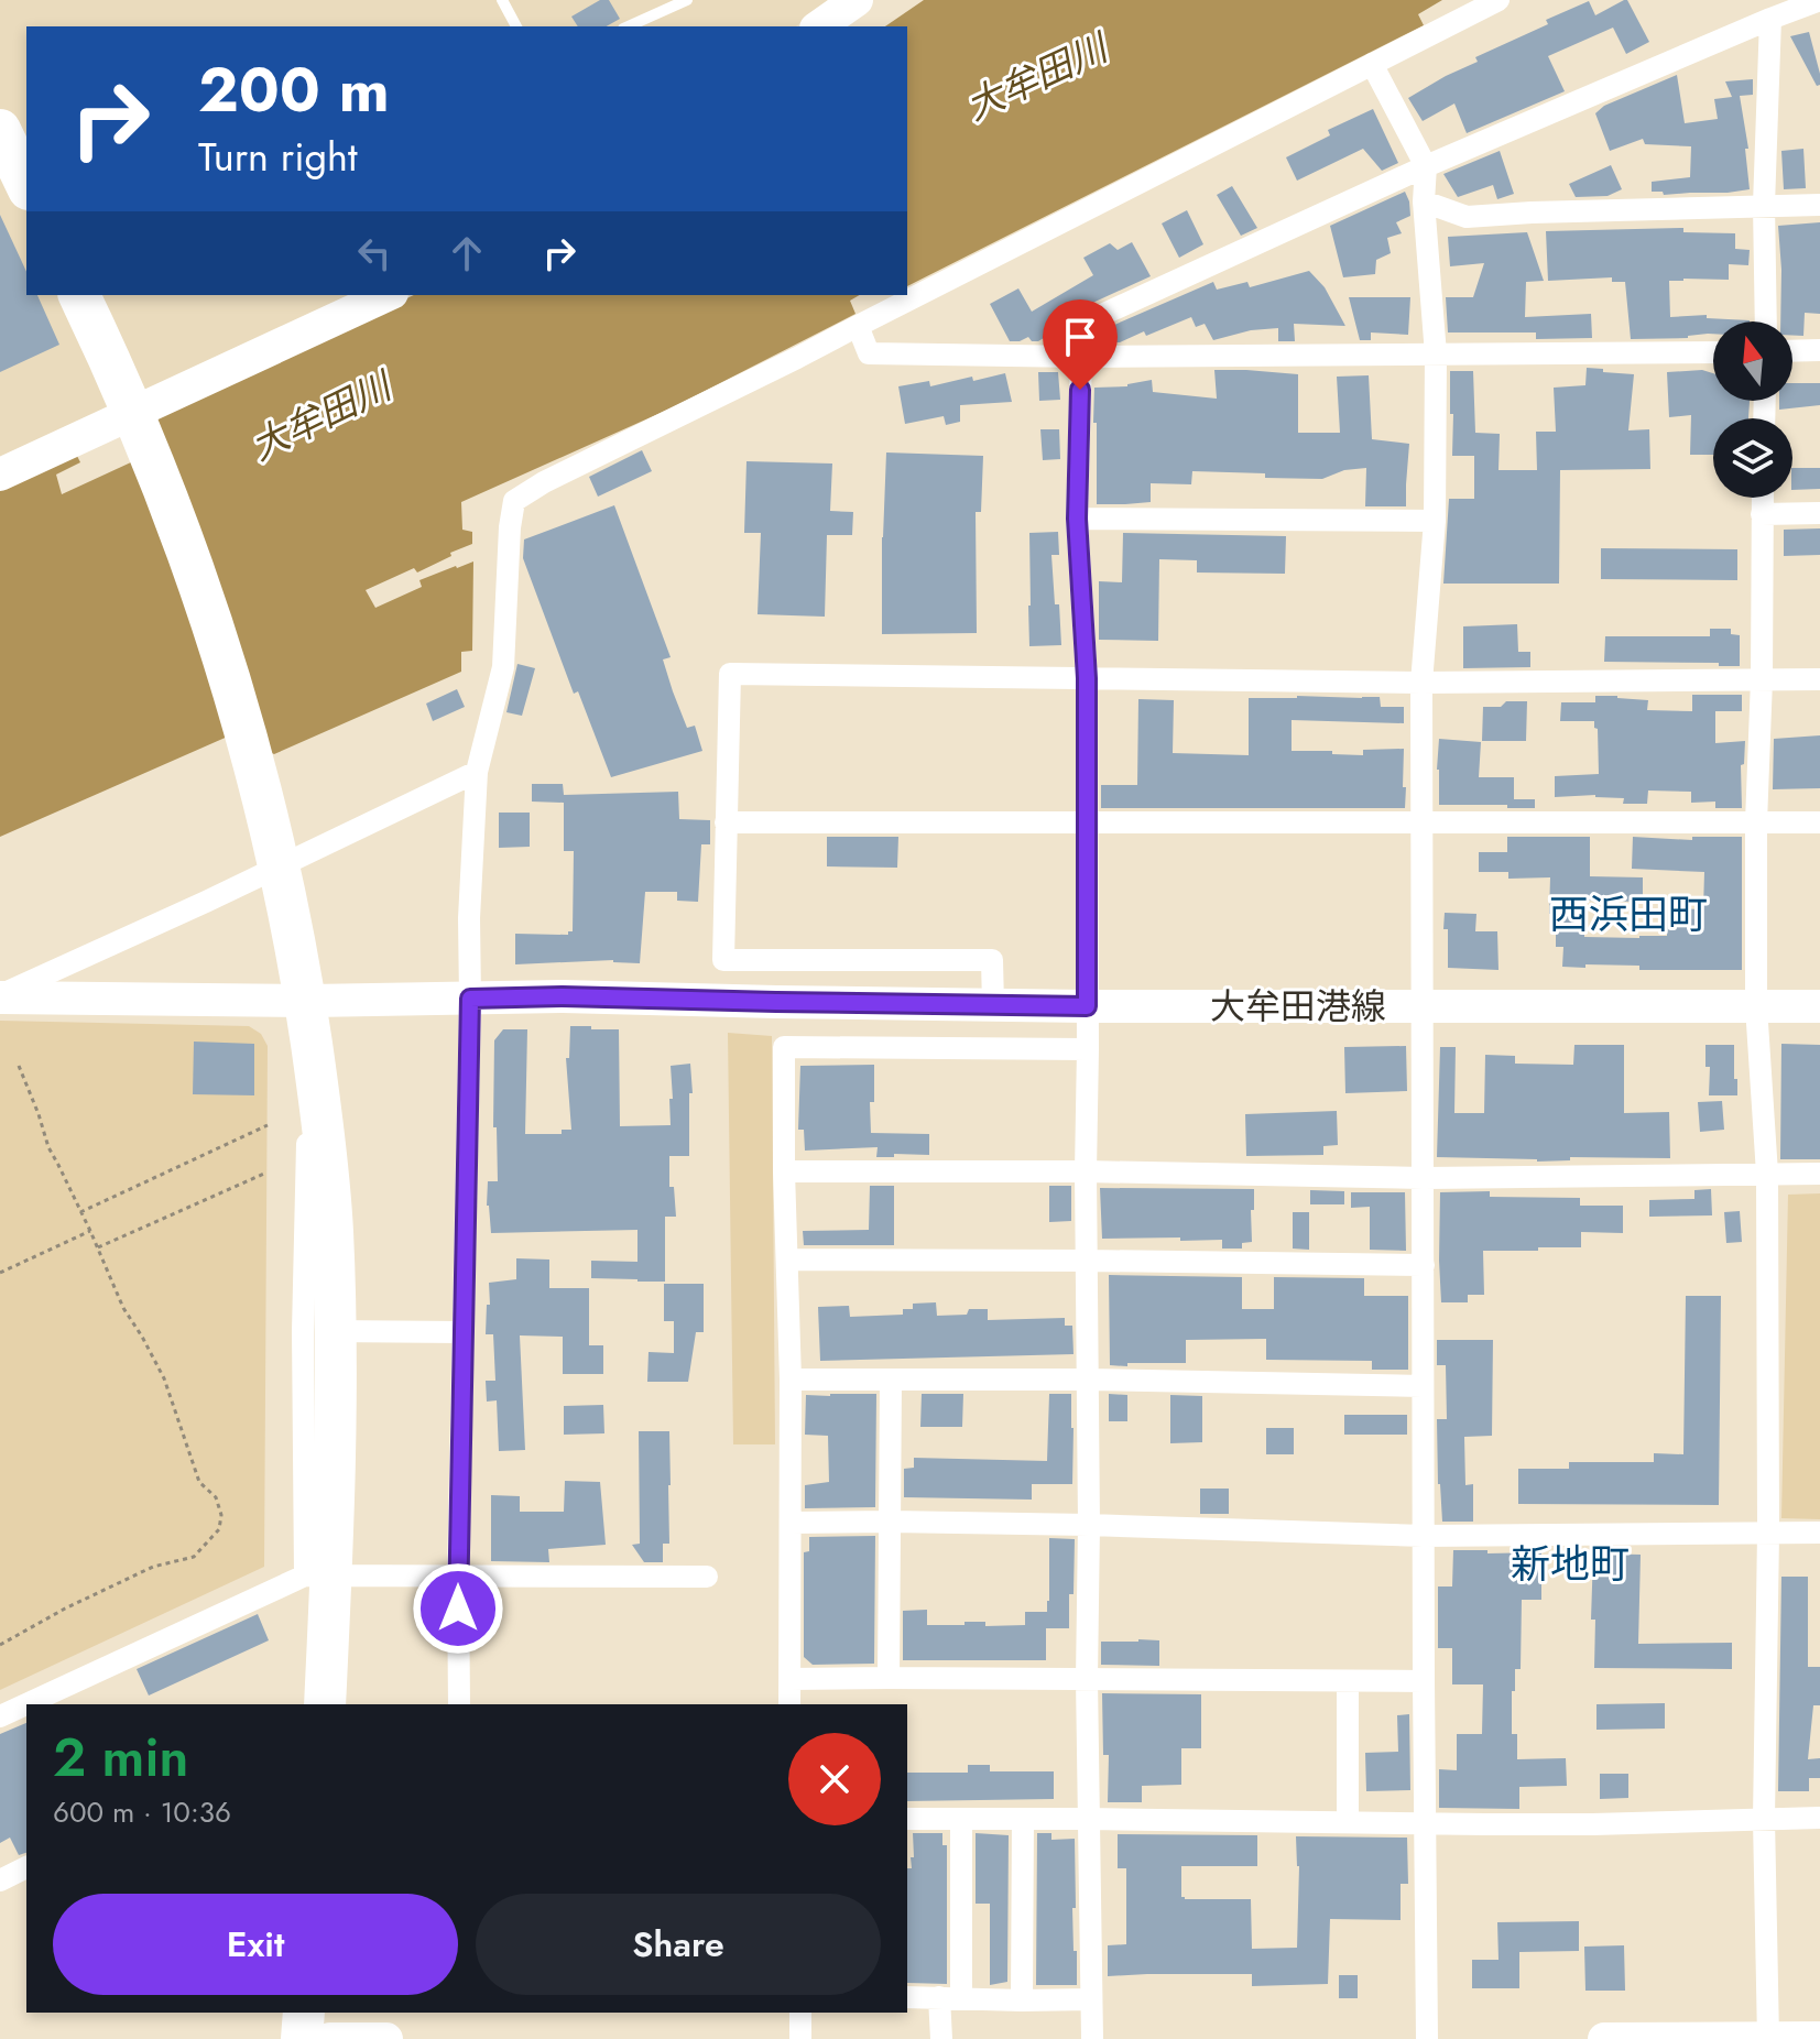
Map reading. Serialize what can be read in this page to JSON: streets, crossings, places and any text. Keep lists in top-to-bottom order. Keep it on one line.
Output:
{"streets":{"street":["大牟田港線"]},"districts":["西浜田町","新地町"],"water":["大牟田川"],"north":"top","page":{"turn":["200 m","Turn right"],"heading":["2 min","600 m · 10:36"],"buttons":["Exit","Share"]}}
